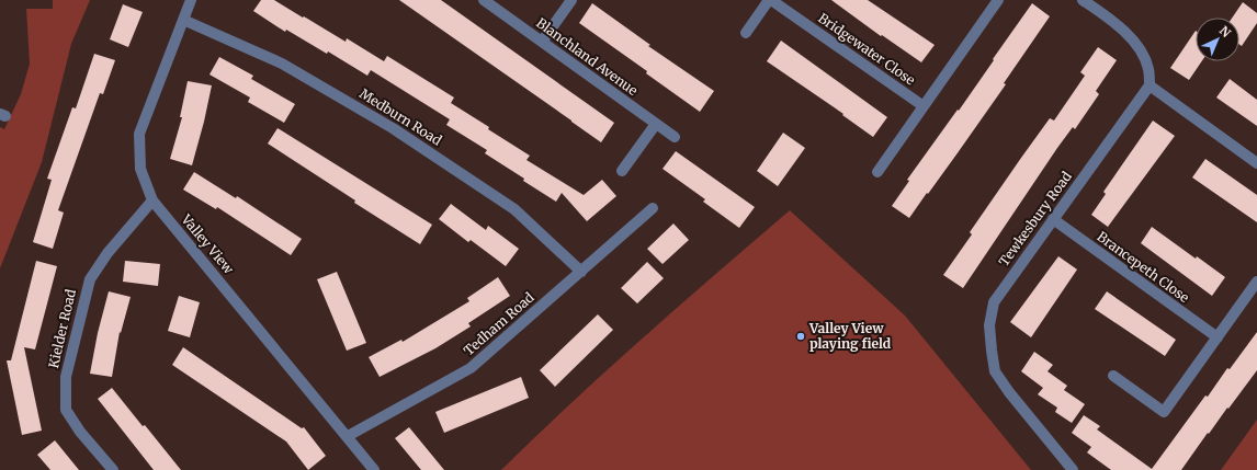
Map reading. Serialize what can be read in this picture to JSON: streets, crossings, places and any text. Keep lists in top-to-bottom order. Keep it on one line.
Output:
{"streets":{"street":["Bridgewater Close","Blanchland Avenue","Medburn Road","Tewkesbury Road","Valley View","Brancepeth Close","Tedham Road","Kielder Road"]},"crossings":[["Medburn Road","Valley View"],["Medburn Road","Tedham Road"],["Tewkesbury Road","Brancepeth Close"],["Valley View","Tedham Road"],["Valley View","Kielder Road"]],"places":["Valley View playing field"],"north":"top right"}
